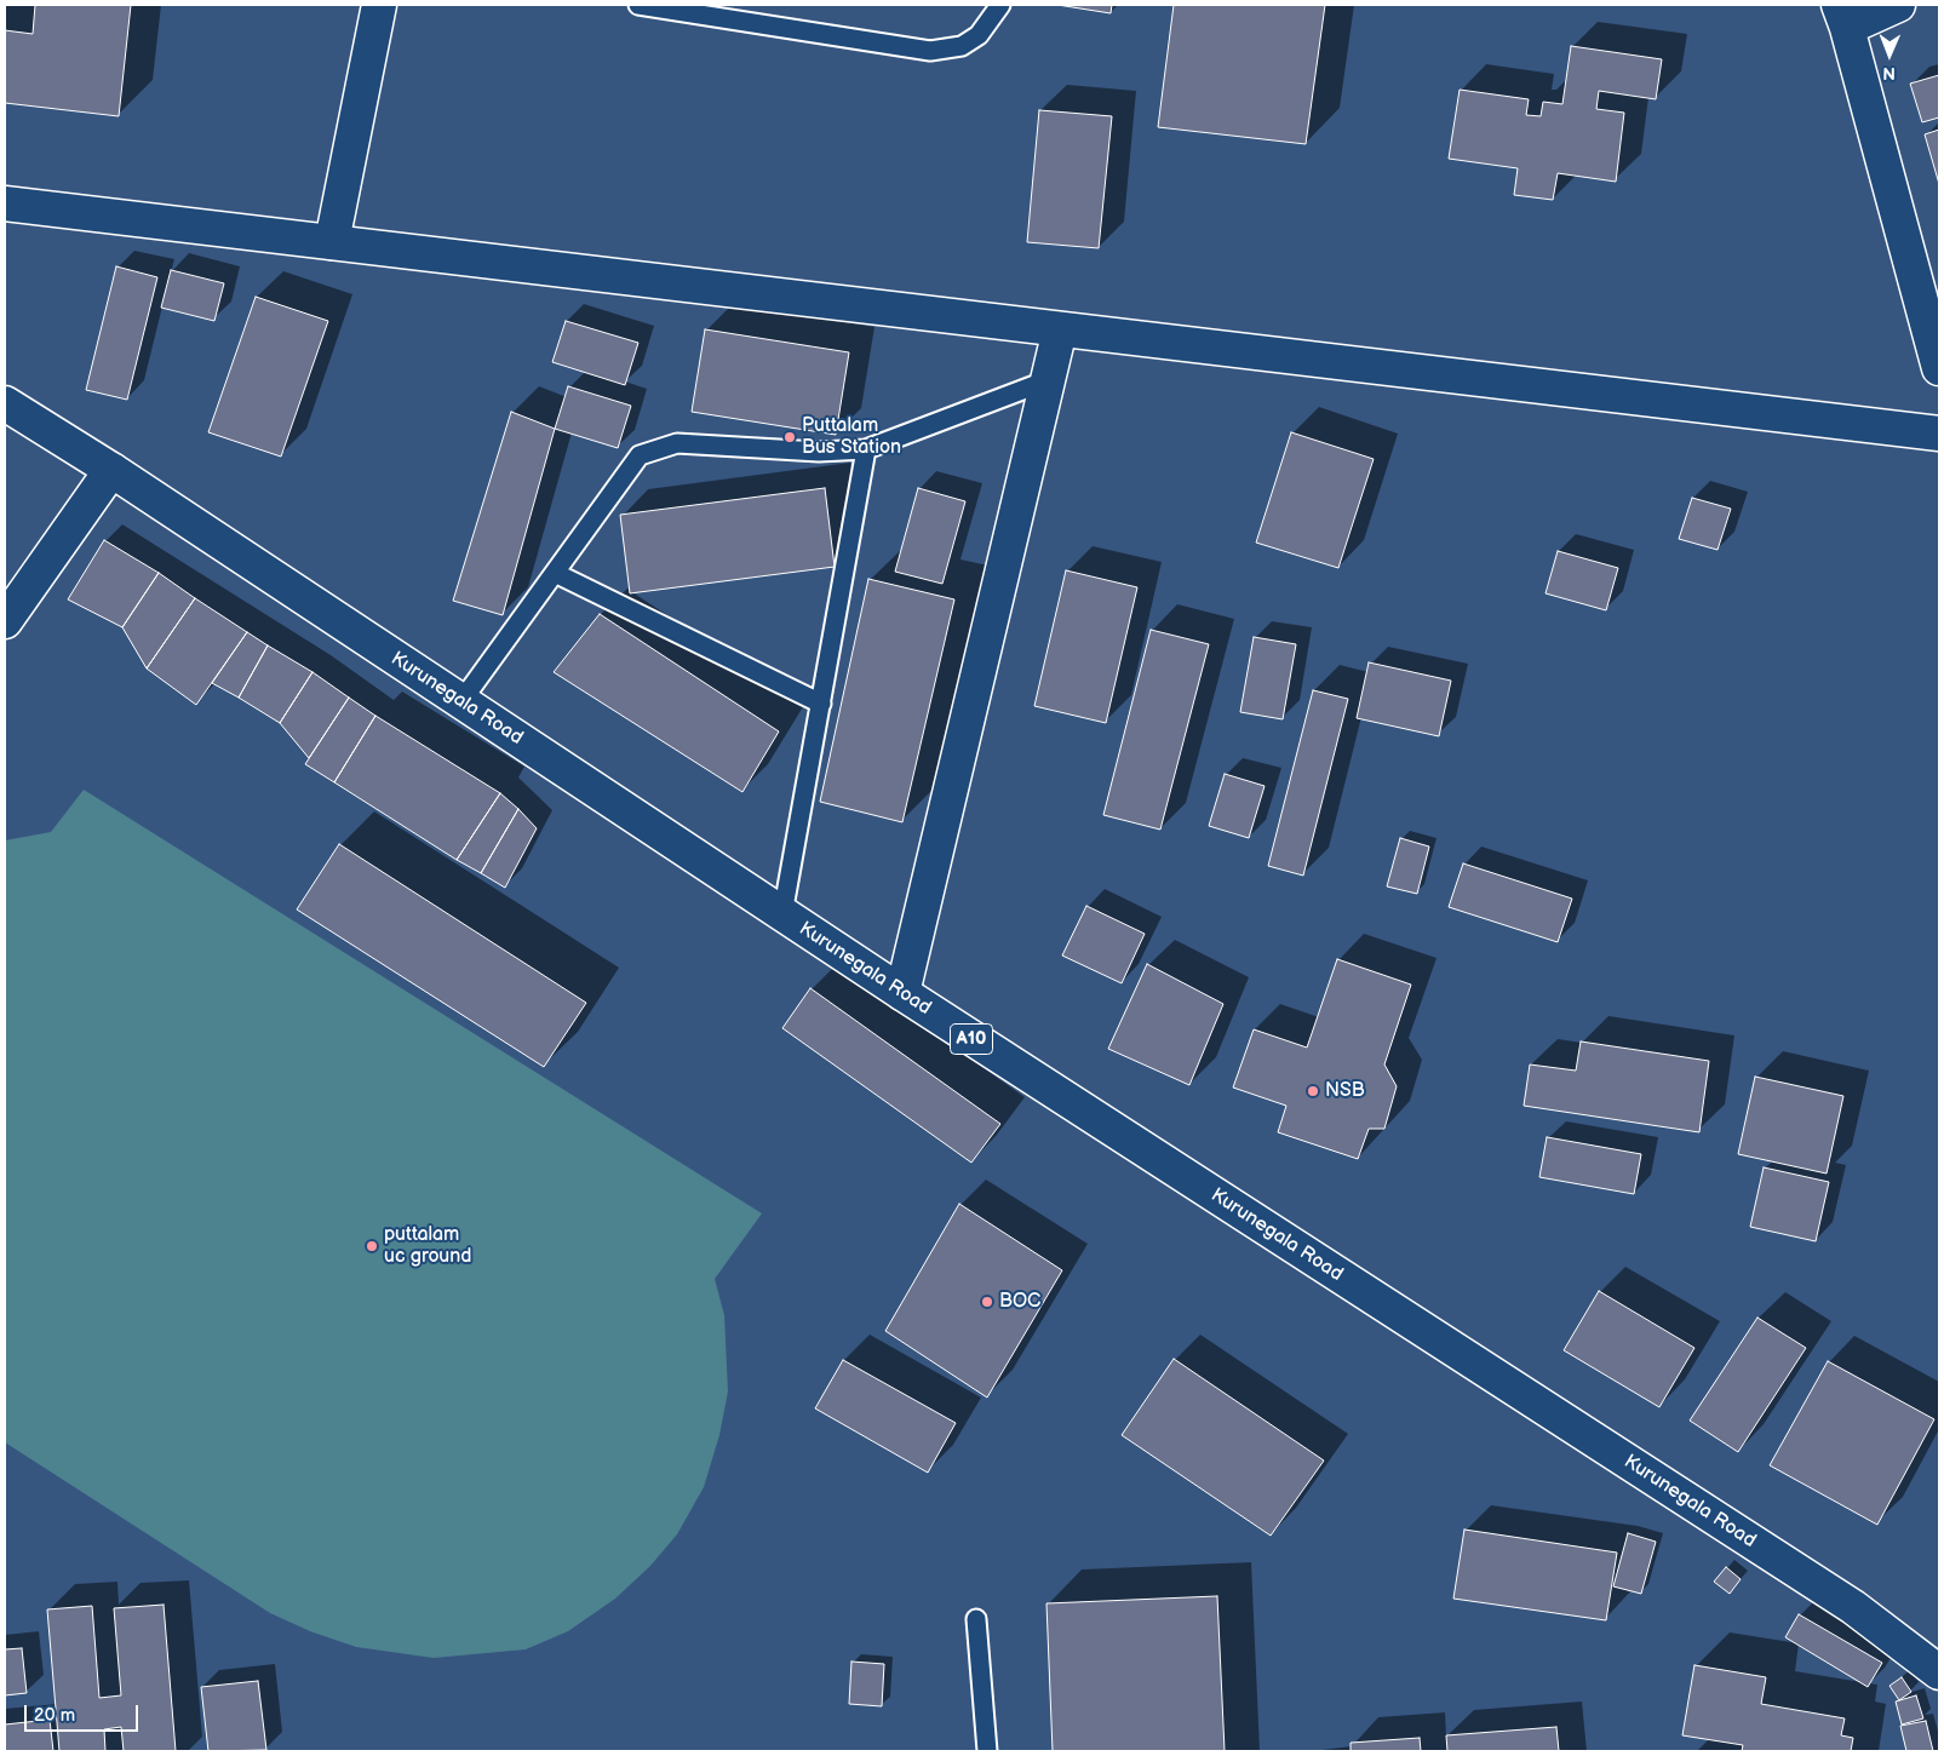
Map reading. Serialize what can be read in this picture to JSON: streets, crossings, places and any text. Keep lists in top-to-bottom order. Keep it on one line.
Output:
{"streets":{"main road":["Kurunegala Road","A10"]},"places":["Puttalam Bus Station","NSB","puttalam uc ground","BOC"],"scale_bar":"20 m","north":"bottom"}
